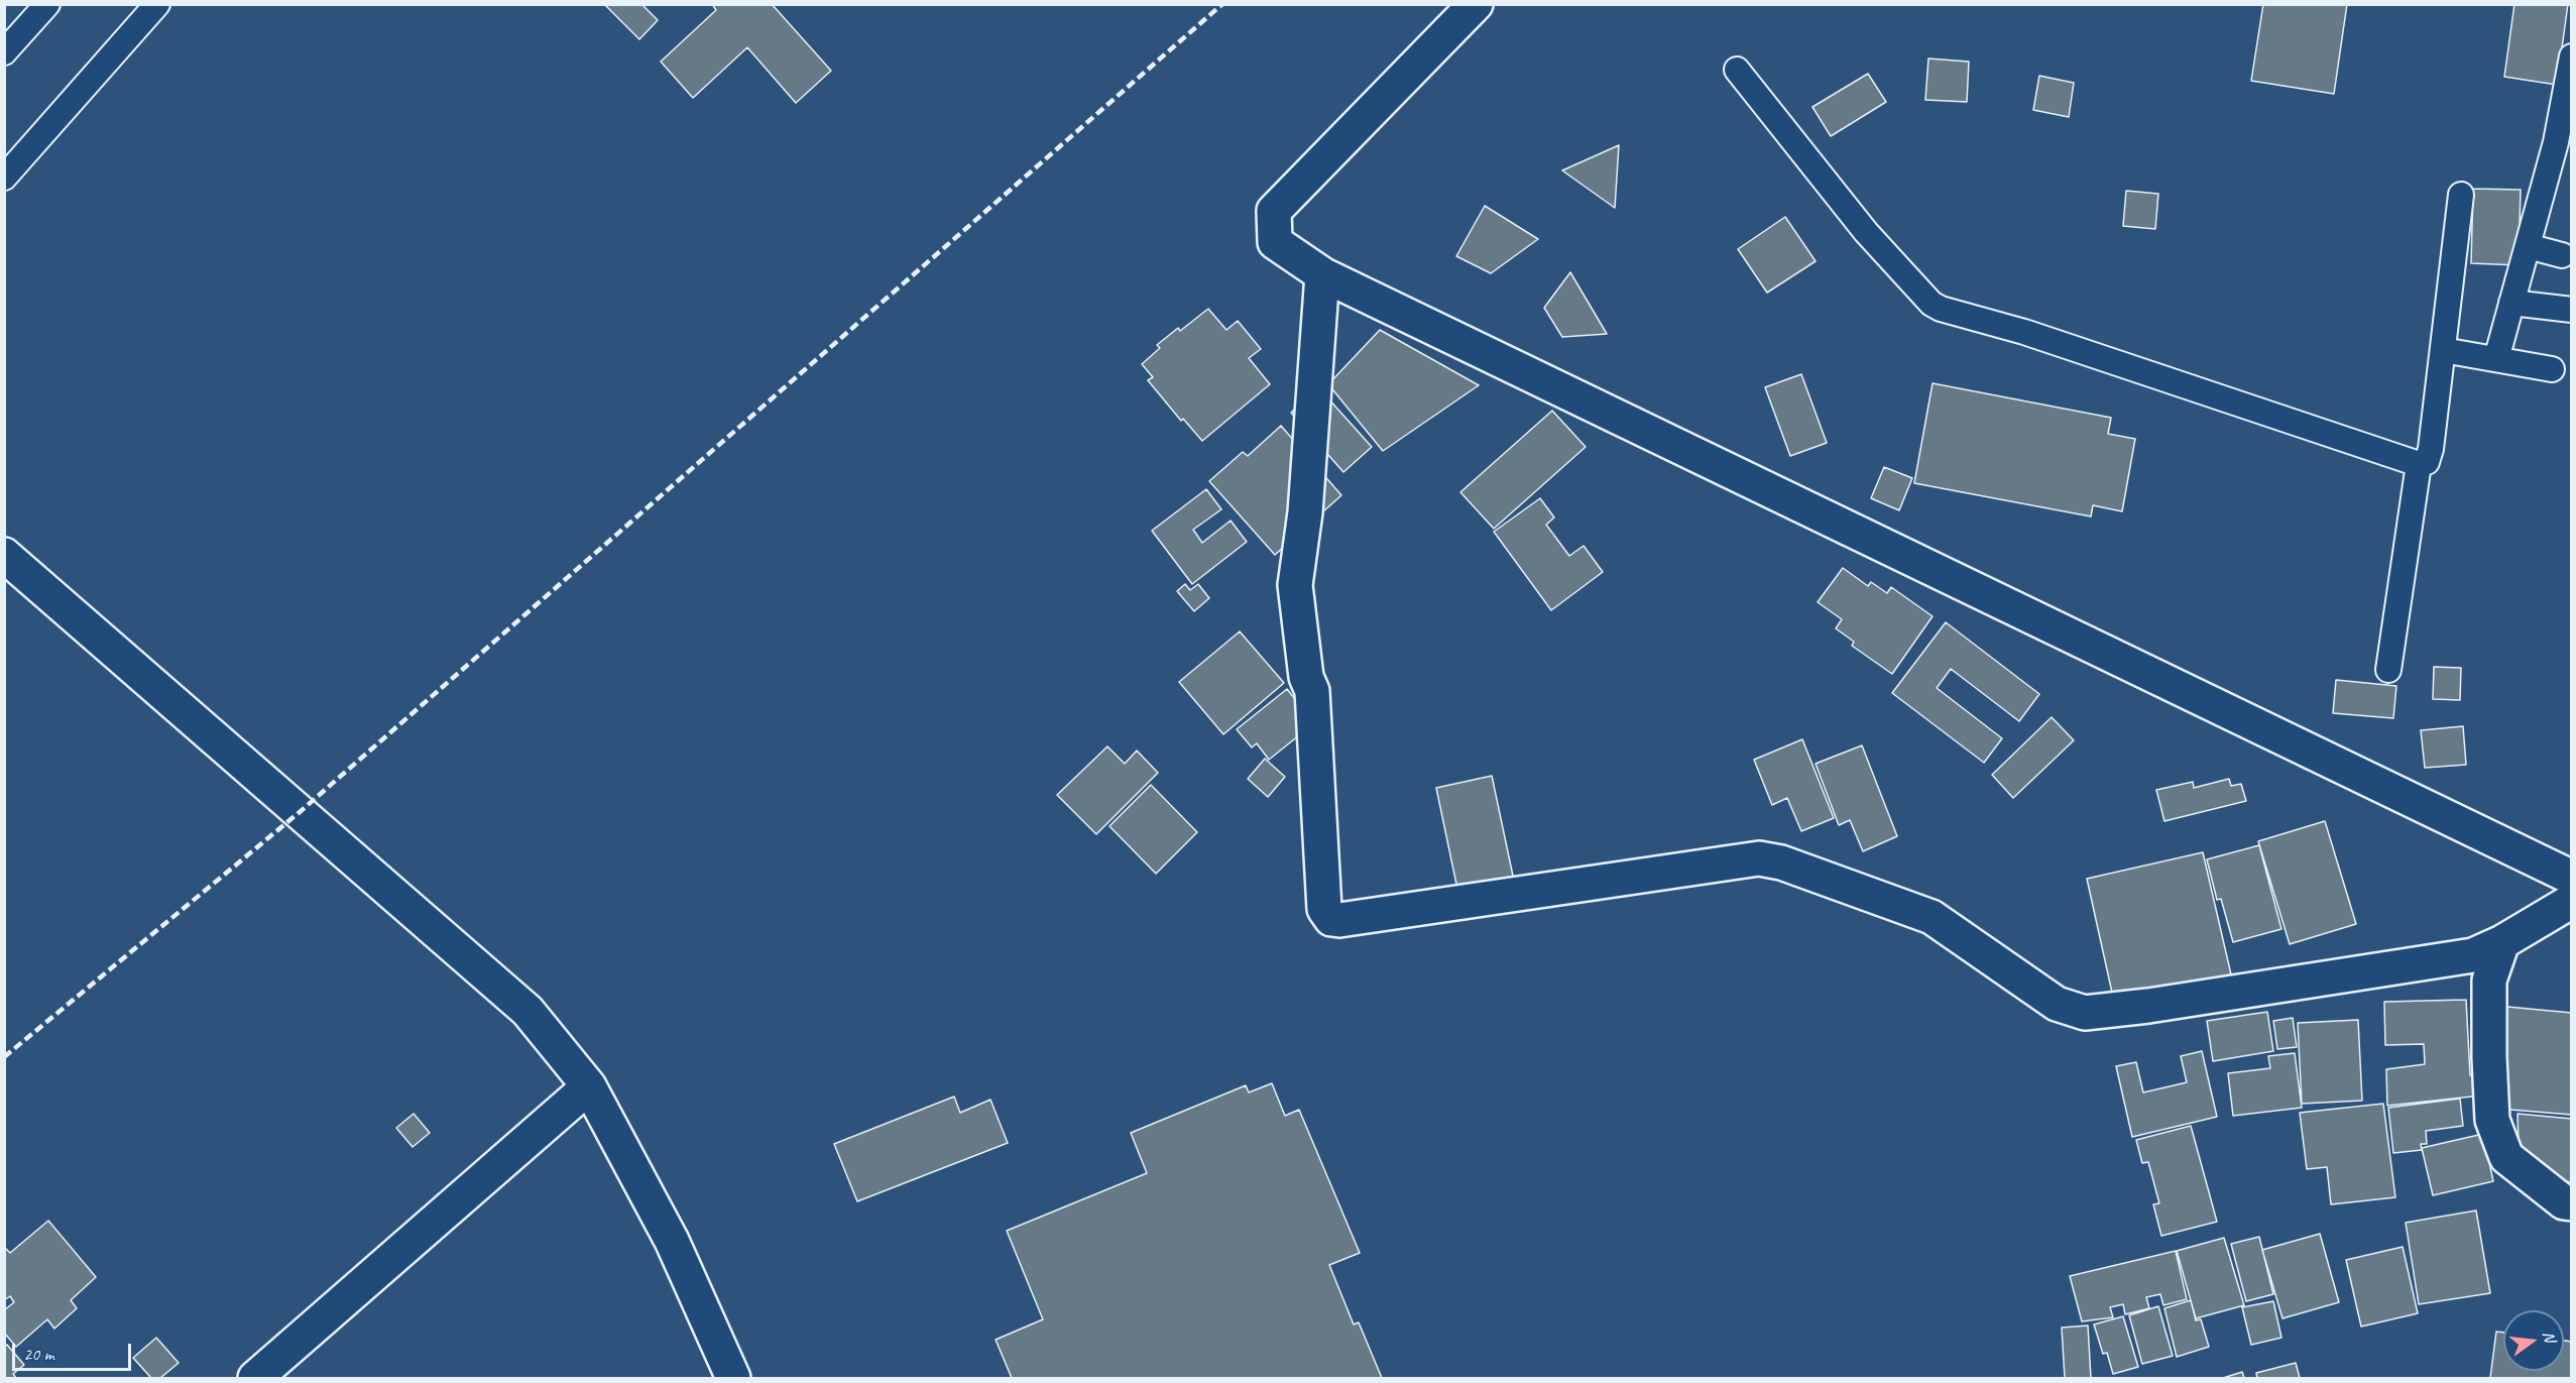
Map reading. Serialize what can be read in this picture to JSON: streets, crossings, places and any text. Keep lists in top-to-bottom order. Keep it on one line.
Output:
{"scale_bar":"20 m","north":"right"}
